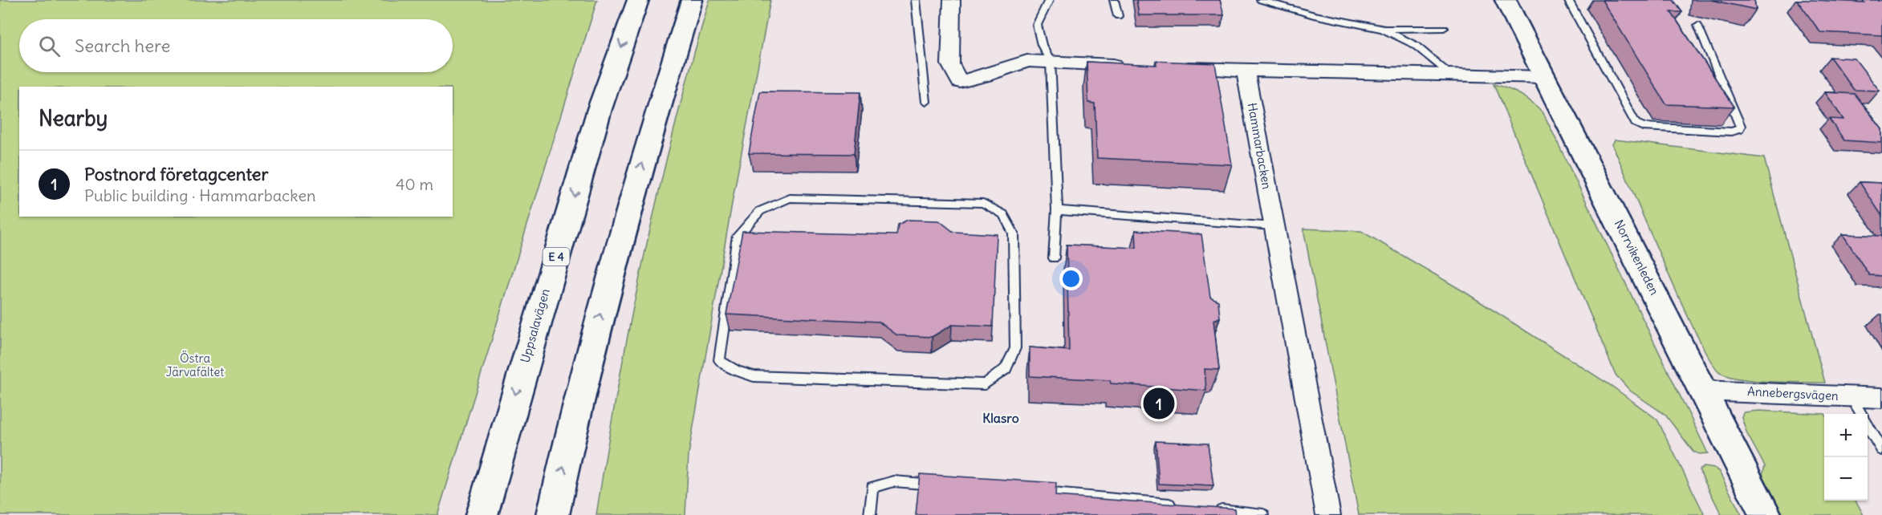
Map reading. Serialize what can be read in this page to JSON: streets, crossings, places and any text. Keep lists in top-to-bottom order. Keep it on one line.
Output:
{"streets":{"main road":["E 4","Norrvikenleden","Uppsalavägen"],"street":["Hammarbacken","Annebergsvägen"]},"crossings":[["Norrvikenleden","Annebergsvägen"]],"districts":["Klasro"],"parks":["Östra Järvafältet"],"page":{"search":"Search here","heading":"Nearby","list":[{"mark":"1","name":"Postnord företagcenter","note":"Public building · Hammarbacken","value":"40 m"}],"pins":"1","map_buttons":["+","−"]}}
